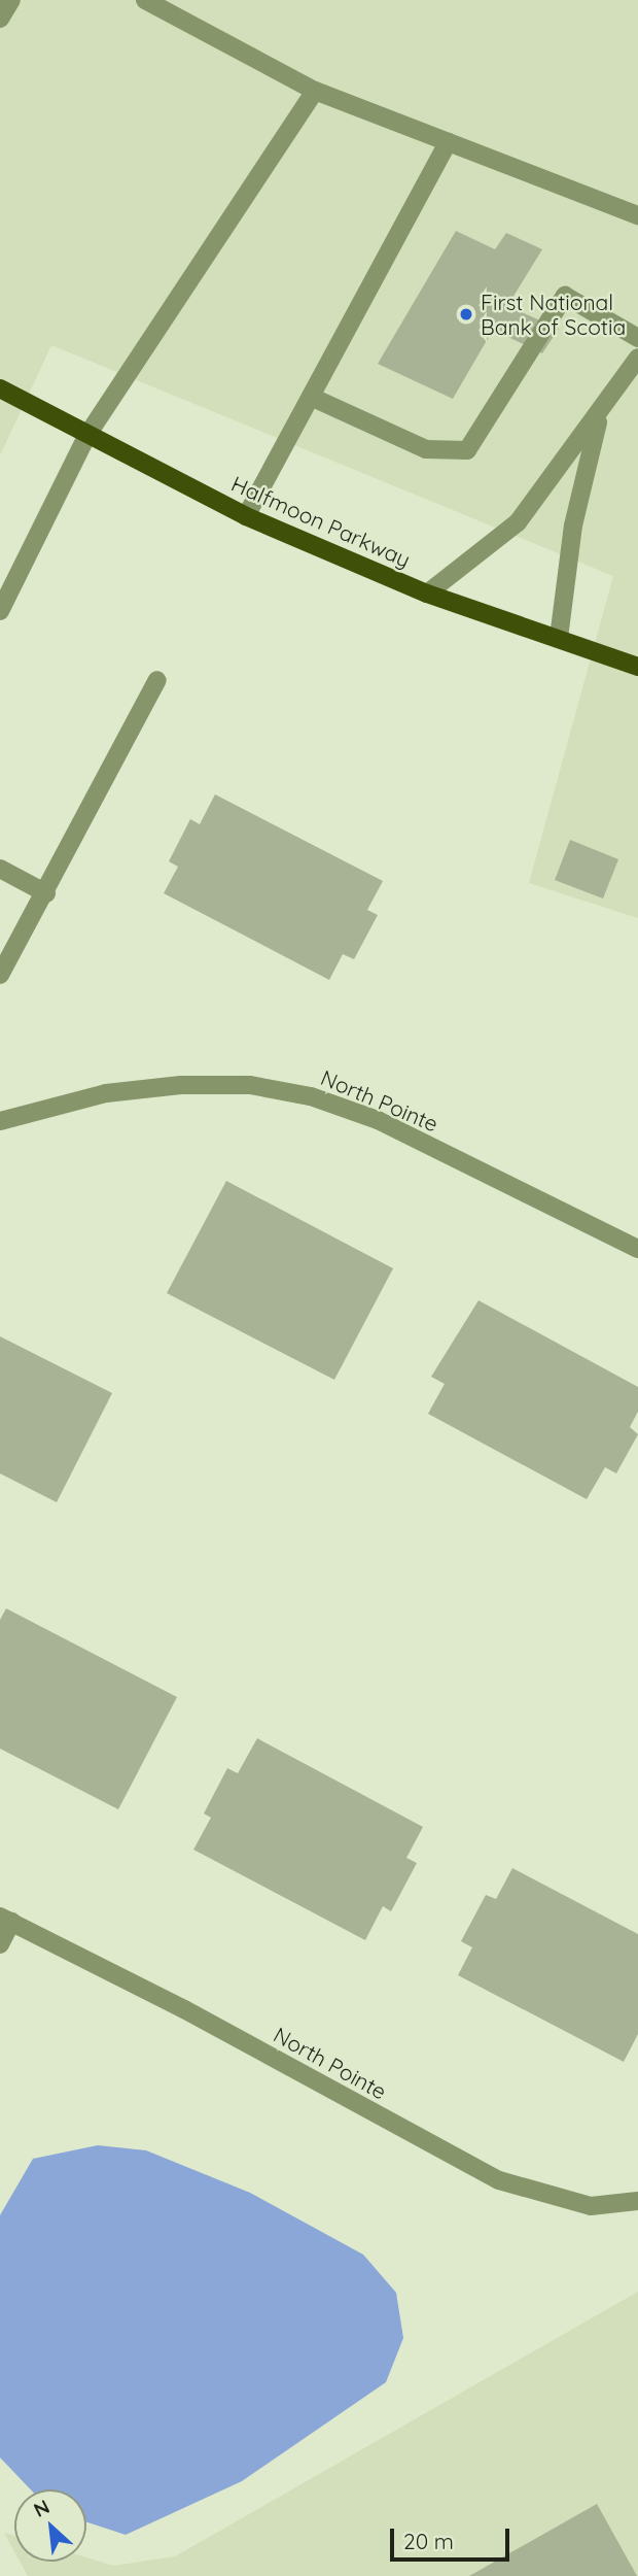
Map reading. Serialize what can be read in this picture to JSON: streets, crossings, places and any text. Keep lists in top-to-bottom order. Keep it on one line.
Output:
{"streets":{"main road":["Halfmoon Parkway"],"street":["North Pointe"]},"places":["First National Bank of Scotia"],"scale_bar":"20 m","north":"top left"}
